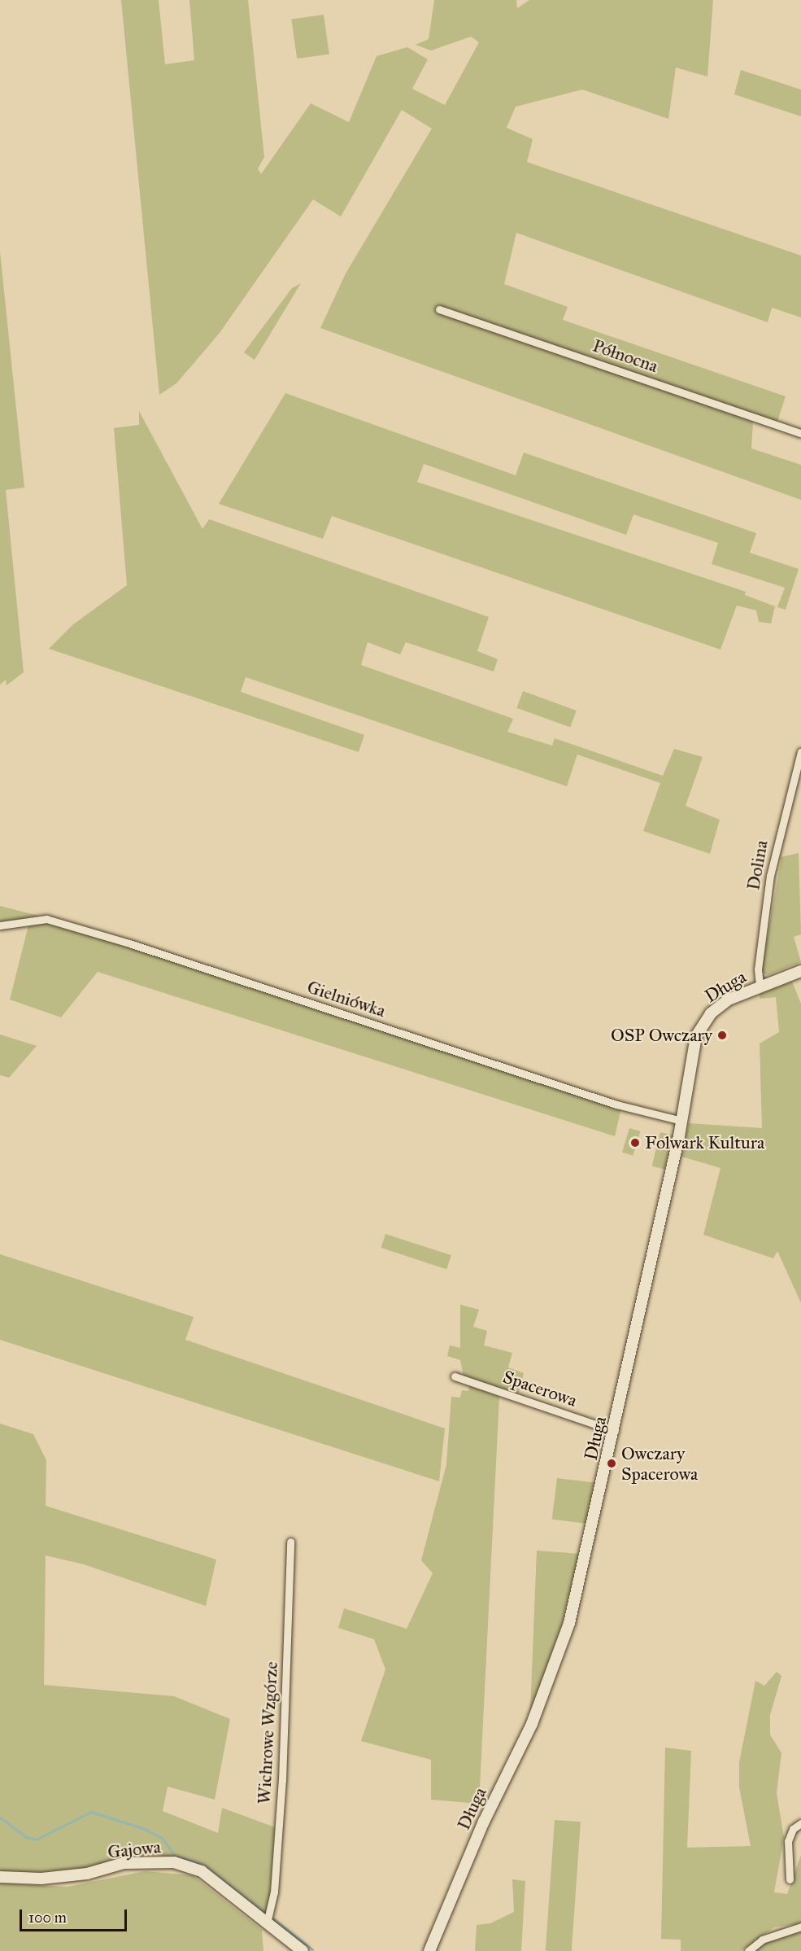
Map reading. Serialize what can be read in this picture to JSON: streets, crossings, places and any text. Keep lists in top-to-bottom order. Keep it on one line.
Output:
{"streets":{"street":["Północna","Dolina","Długa","Gielniówka","Spacerowa","Wichrowe Wzgórze","Gajowa"]},"crossings":[["Dolina","Długa"],["Długa","Gielniówka"],["Długa","Spacerowa"],["Wichrowe Wzgórze","Gajowa"]],"places":["OSP Owczary","Folwark Kultura","Owczary Spacerowa"],"scale_bar":"100 m"}
